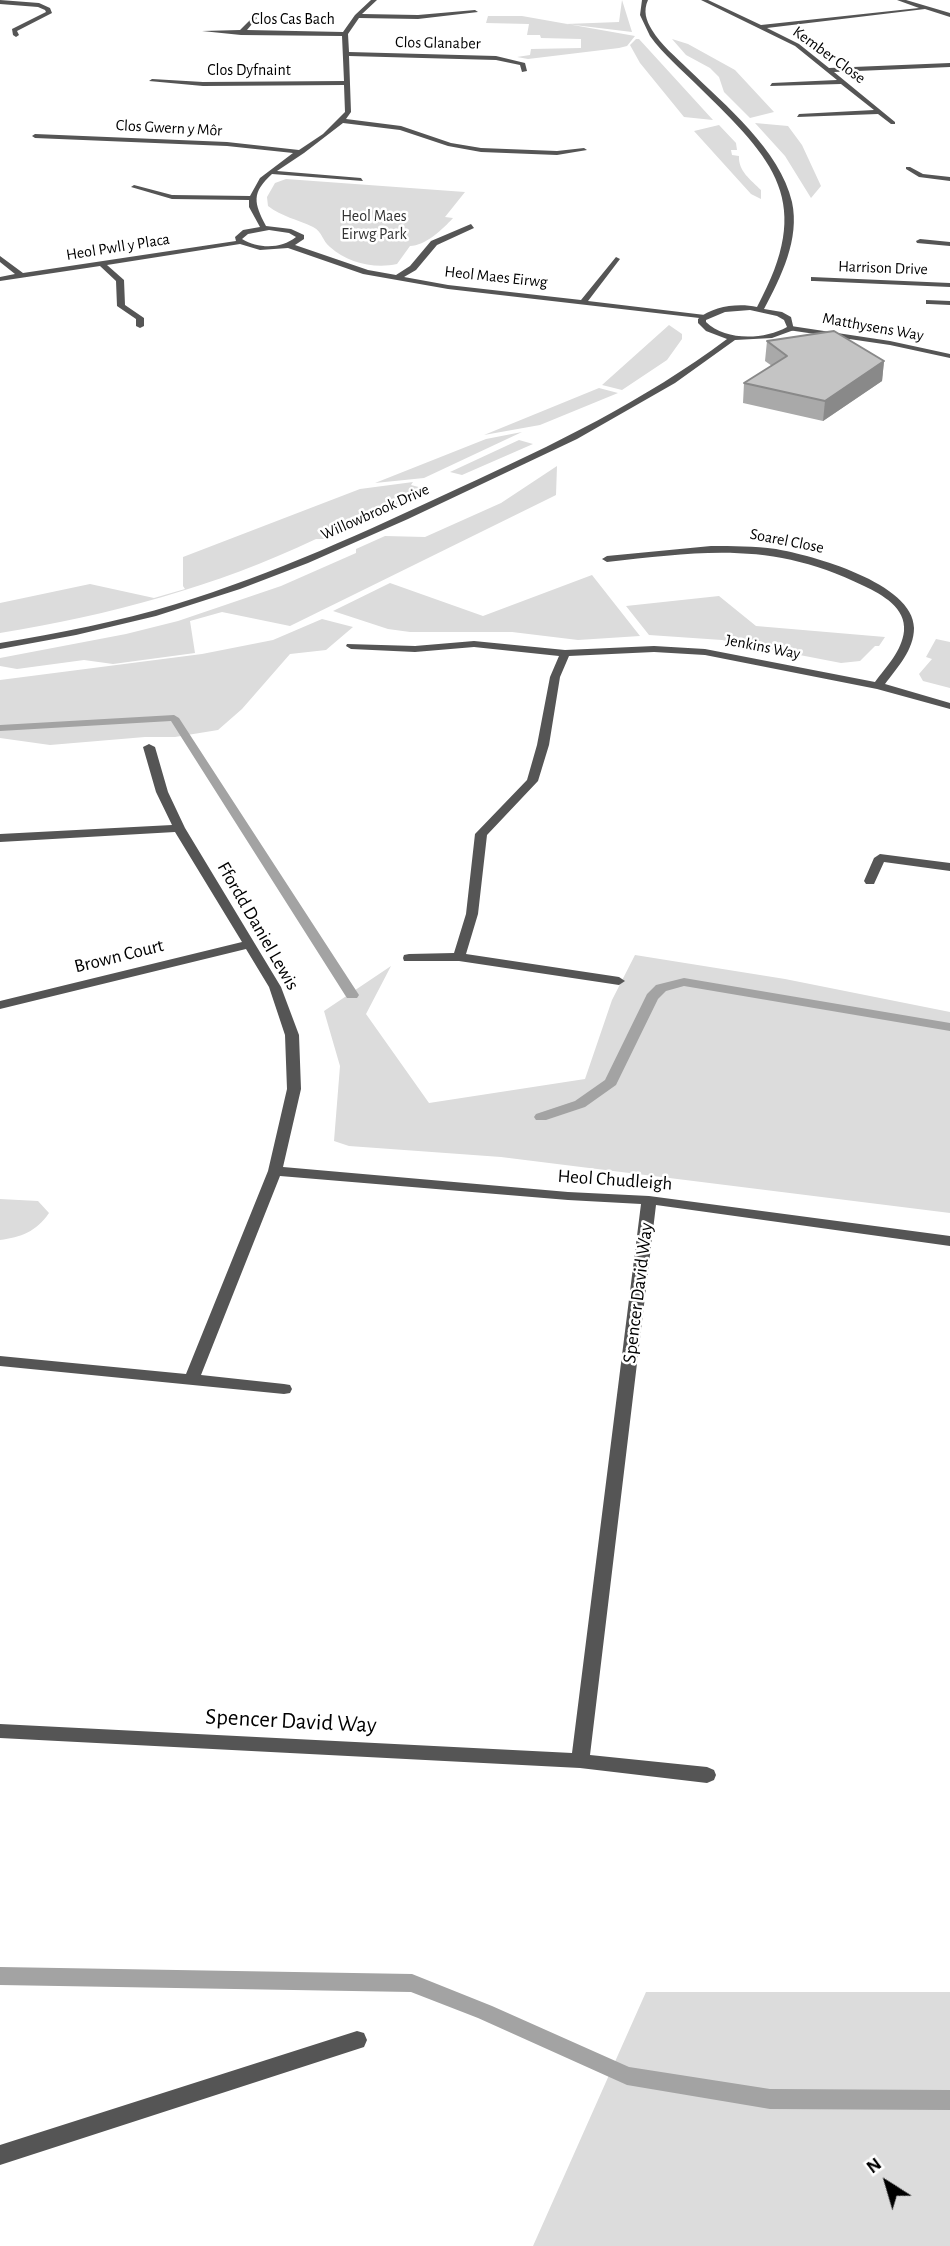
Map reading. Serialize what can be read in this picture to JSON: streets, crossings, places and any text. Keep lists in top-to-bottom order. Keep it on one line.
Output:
{"streets":{"street":["Clos Cas Bach","Clos Glanaber","Kember Close","Clos Dyfnaint","Clos Gwern y Môr","Heol Pwll y Placa","Harrison Drive","Heol Maes Eirwg","Matthysens Way","Willowbrook Drive","Soarel Close","Jenkins Way","Ffordd Daniel Lewis","Brown Court","Heol Chudleigh","Spencer David Way"]},"crossings":[["Soarel Close","Jenkins Way"],["Ffordd Daniel Lewis","Brown Court"],["Ffordd Daniel Lewis","Heol Chudleigh"],["Heol Chudleigh","Spencer David Way"]],"parks":["Heol Maes Eirwg Park"],"north":"top left"}
